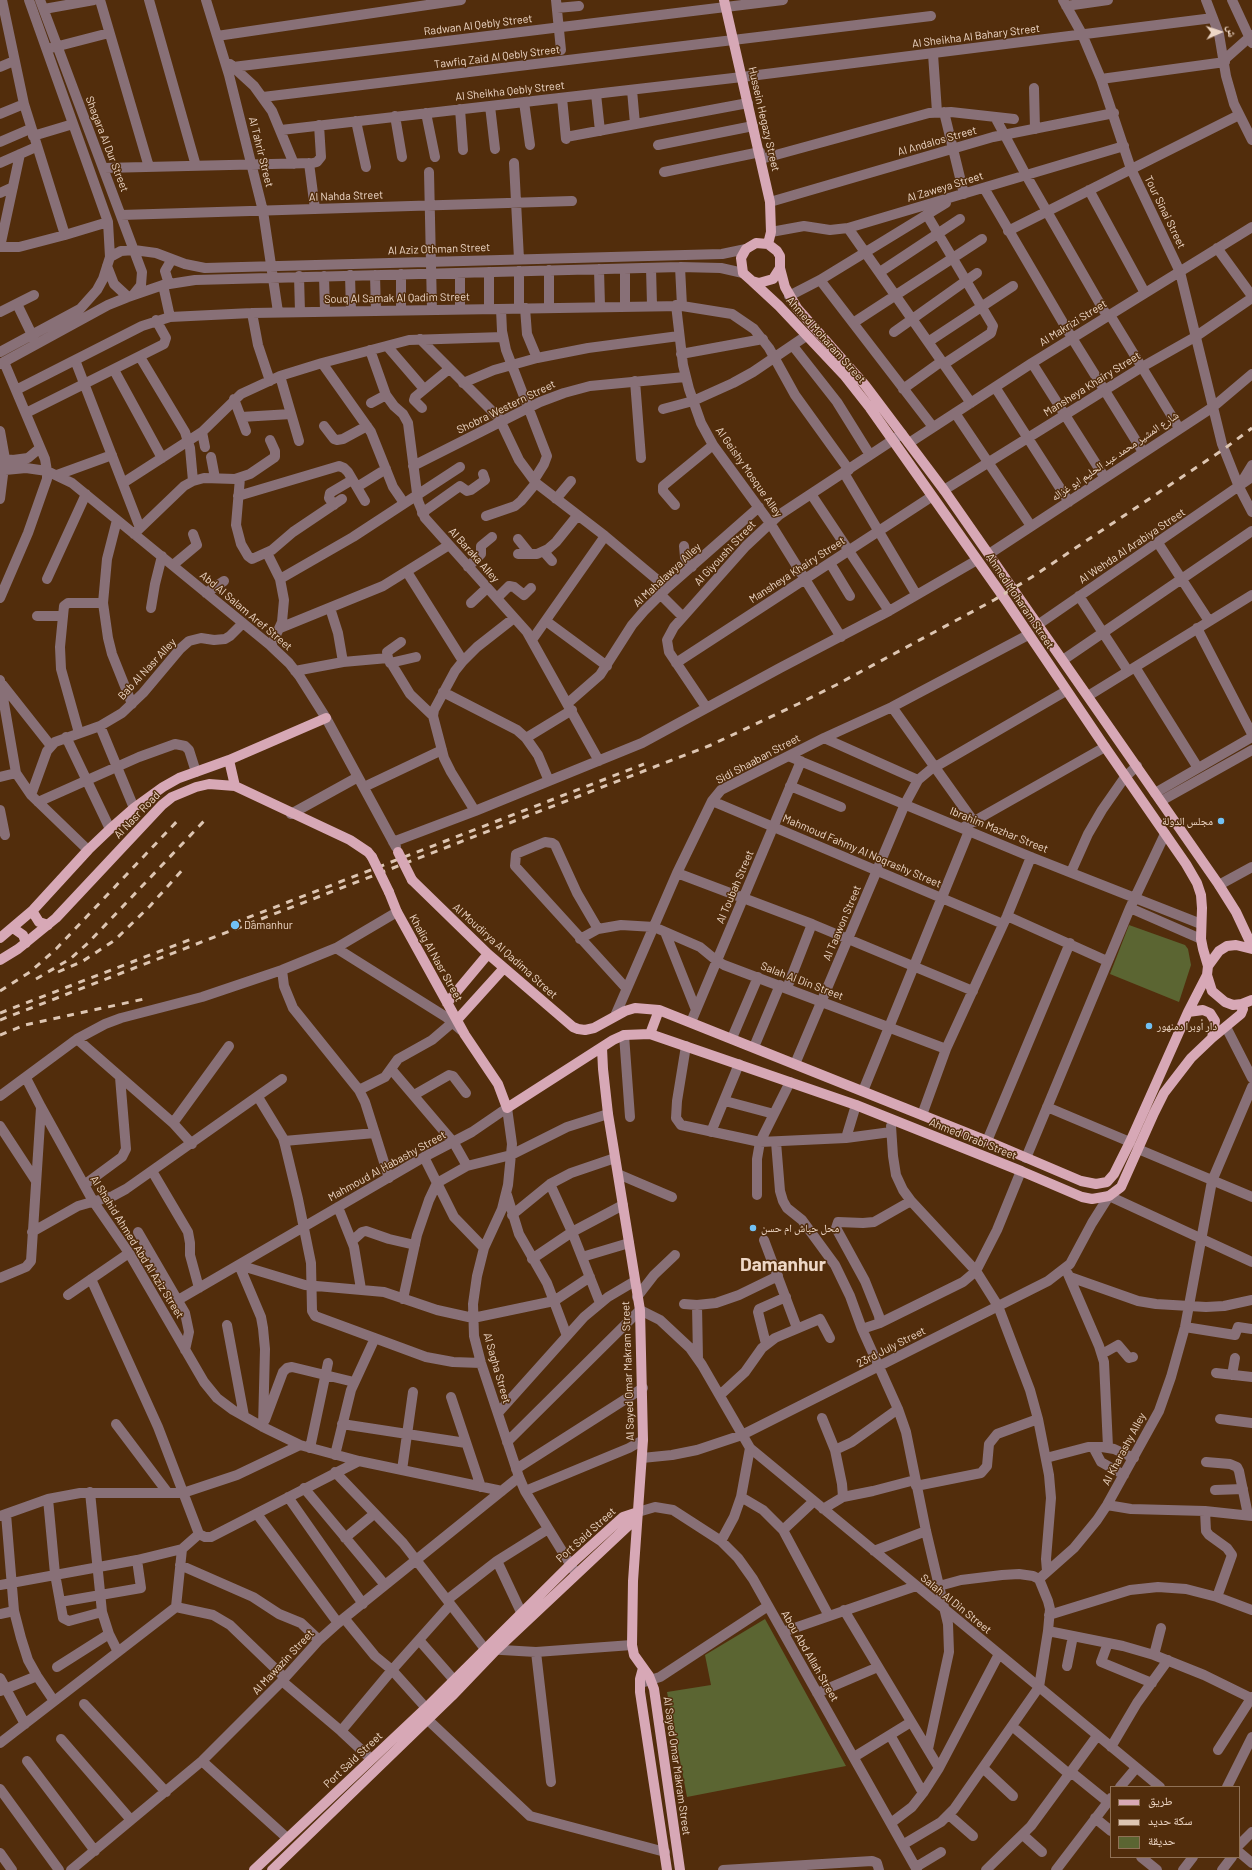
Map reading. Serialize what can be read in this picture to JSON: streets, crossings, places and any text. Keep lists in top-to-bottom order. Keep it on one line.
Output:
{"streets":{"main road":["Hussein Hegazy Street","Ahmed Moharam Street","Al Nasr Road","Al Moudirya Al Qadima Street","Khalig Al Nasr Street","Ahmed Orabi Street","Mahmoud Al Habashy Street","Al Sayed Omar Makram Street","Port Said Street"],"street":["Radwan Al Qebly Street","Al Sheikha Al Bahary Street","Tawfiq Zaid Al Qebly Street","Al Sheikha Qebly Street","Al Andalos Street","Shagara Al Dur Street","Al Tahrir Street","Al Zaweya Street","Al Nahda Street","Tour Sinai Street","Al Aziz Othman Street","Souq Al Samak Al Qadim Street","Al Makrizi Street","Mansheya Khairy Street","Shobra Western Street","شارع المشير محمد عبد الحليم ابو غزاله","Al Geishy Mosque Alley","Al Wehda Al Arabiya Street","Al Giyoushi Street","Al Baraka Alley","Al Mahalawya Alley","Abd Al Salam Aref Street","Bab Al Nasr Alley","Sidi Shaaban Street","Ibrahim Mazhar Street","Mahmoud Fahmy Al Noqrashy Street","Al Toubah Street","Al Taawon Street","Salah Al Din Street","Al Shahid Ahmed Abd Al Aziz Street","23rd July Street","Al Sagha Street","Al Kharashy Alley","Abou Abd Allah Street","Al Mawazin Street"]},"crossings":[["Radwan Al Qebly Street","Hussein Hegazy Street"],["Al Sheikha Al Bahary Street","Al Sheikha Qebly Street"],["Al Sheikha Al Bahary Street","Hussein Hegazy Street"],["Al Sheikha Al Bahary Street","Tour Sinai Street"],["Tawfiq Zaid Al Qebly Street","Hussein Hegazy Street"],["Al Sheikha Qebly Street","Hussein Hegazy Street"],["Hussein Hegazy Street","Al Andalos Street"],["Hussein Hegazy Street","Al Zaweya Street"],["Hussein Hegazy Street","Al Aziz Othman Street"],["Hussein Hegazy Street","Ahmed Moharam Street"],["Al Andalos Street","Tour Sinai Street"],["Shagara Al Dur Street","Al Nahda Street"],["Shagara Al Dur Street","Al Aziz Othman Street"],["Al Tahrir Street","Al Nahda Street"],["Al Tahrir Street","Al Aziz Othman Street"],["Al Tahrir Street","Souq Al Samak Al Qadim Street"],["Al Zaweya Street","Tour Sinai Street"],["Tour Sinai Street","Al Makrizi Street"],["Tour Sinai Street","Mansheya Khairy Street"],["Tour Sinai Street","شارع المشير محمد عبد الحليم ابو غزاله"],["Tour Sinai Street","Al Wehda Al Arabiya Street"],["Al Aziz Othman Street","Ahmed Moharam Street"],["Souq Al Samak Al Qadim Street","Mansheya Khairy Street"],["Souq Al Samak Al Qadim Street","Al Geishy Mosque Alley"],["Souq Al Samak Al Qadim Street","Al Giyoushi Street"],["Al Makrizi Street","Ahmed Moharam Street"],["Ahmed Moharam Street","Mansheya Khairy Street"],["Ahmed Moharam Street","شارع المشير محمد عبد الحليم ابو غزاله"],["Ahmed Moharam Street","Al Wehda Al Arabiya Street"],["Ahmed Moharam Street","Al Giyoushi Street"],["Ahmed Moharam Street","Sidi Shaaban Street"],["Ahmed Moharam Street","Ibrahim Mazhar Street"],["Ahmed Moharam Street","Ahmed Orabi Street"],["Mansheya Khairy Street","Al Geishy Mosque Alley"],["Mansheya Khairy Street","Al Giyoushi Street"],["Shobra Western Street","Al Geishy Mosque Alley"],["Shobra Western Street","Al Baraka Alley"],["Al Geishy Mosque Alley","Al Giyoushi Street"],["Al Geishy Mosque Alley","Al Mahalawya Alley"],["Al Baraka Alley","Al Mahalawya Alley"],["Abd Al Salam Aref Street","Bab Al Nasr Alley"],["Abd Al Salam Aref Street","Al Nasr Road"],["Abd Al Salam Aref Street","Al Moudirya Al Qadima Street"],["Sidi Shaaban Street","Ibrahim Mazhar Street"],["Sidi Shaaban Street","Mahmoud Fahmy Al Noqrashy Street"],["Sidi Shaaban Street","Al Moudirya Al Qadima Street"],["Sidi Shaaban Street","Salah Al Din Street"],["Sidi Shaaban Street","Ahmed Orabi Street"],["Al Nasr Road","Khalig Al Nasr Street"],["Ibrahim Mazhar Street","Al Toubah Street"],["Ibrahim Mazhar Street","Al Taawon Street"],["Mahmoud Fahmy Al Noqrashy Street","Al Toubah Street"],["Mahmoud Fahmy Al Noqrashy Street","Al Taawon Street"],["Al Toubah Street","Salah Al Din Street"],["Al Toubah Street","Ahmed Orabi Street"],["Al Taawon Street","Salah Al Din Street"],["Al Taawon Street","Ahmed Orabi Street"],["Al Moudirya Al Qadima Street","Ahmed Orabi Street"],["Khalig Al Nasr Street","Mahmoud Al Habashy Street"],["Khalig Al Nasr Street","Al Sagha Street"],["Salah Al Din Street","23rd July Street"],["Salah Al Din Street","Al Sayed Omar Makram Street"],["Ahmed Orabi Street","Mahmoud Al Habashy Street"],["Ahmed Orabi Street","23rd July Street"],["Ahmed Orabi Street","Al Sayed Omar Makram Street"],["Mahmoud Al Habashy Street","Al Sagha Street"],["Mahmoud Al Habashy Street","Al Sayed Omar Makram Street"],["Al Shahid Ahmed Abd Al Aziz Street","Al Mawazin Street"],["23rd July Street","Al Sayed Omar Makram Street"],["Al Sagha Street","Port Said Street"],["Al Sagha Street","Al Mawazin Street"],["Al Sayed Omar Makram Street","Port Said Street"],["Al Sayed Omar Makram Street","Abou Abd Allah Street"],["Al Sayed Omar Makram Street","Al Mawazin Street"],["Port Said Street","Abou Abd Allah Street"]],"districts":["Damanhur"],"places":["مجلس الدولة","Damanhur","دار أوبرا دمنهور","محل حباش ام حسن"],"legend":["طريق","سكة حديد","حديقة"],"north":"right"}
